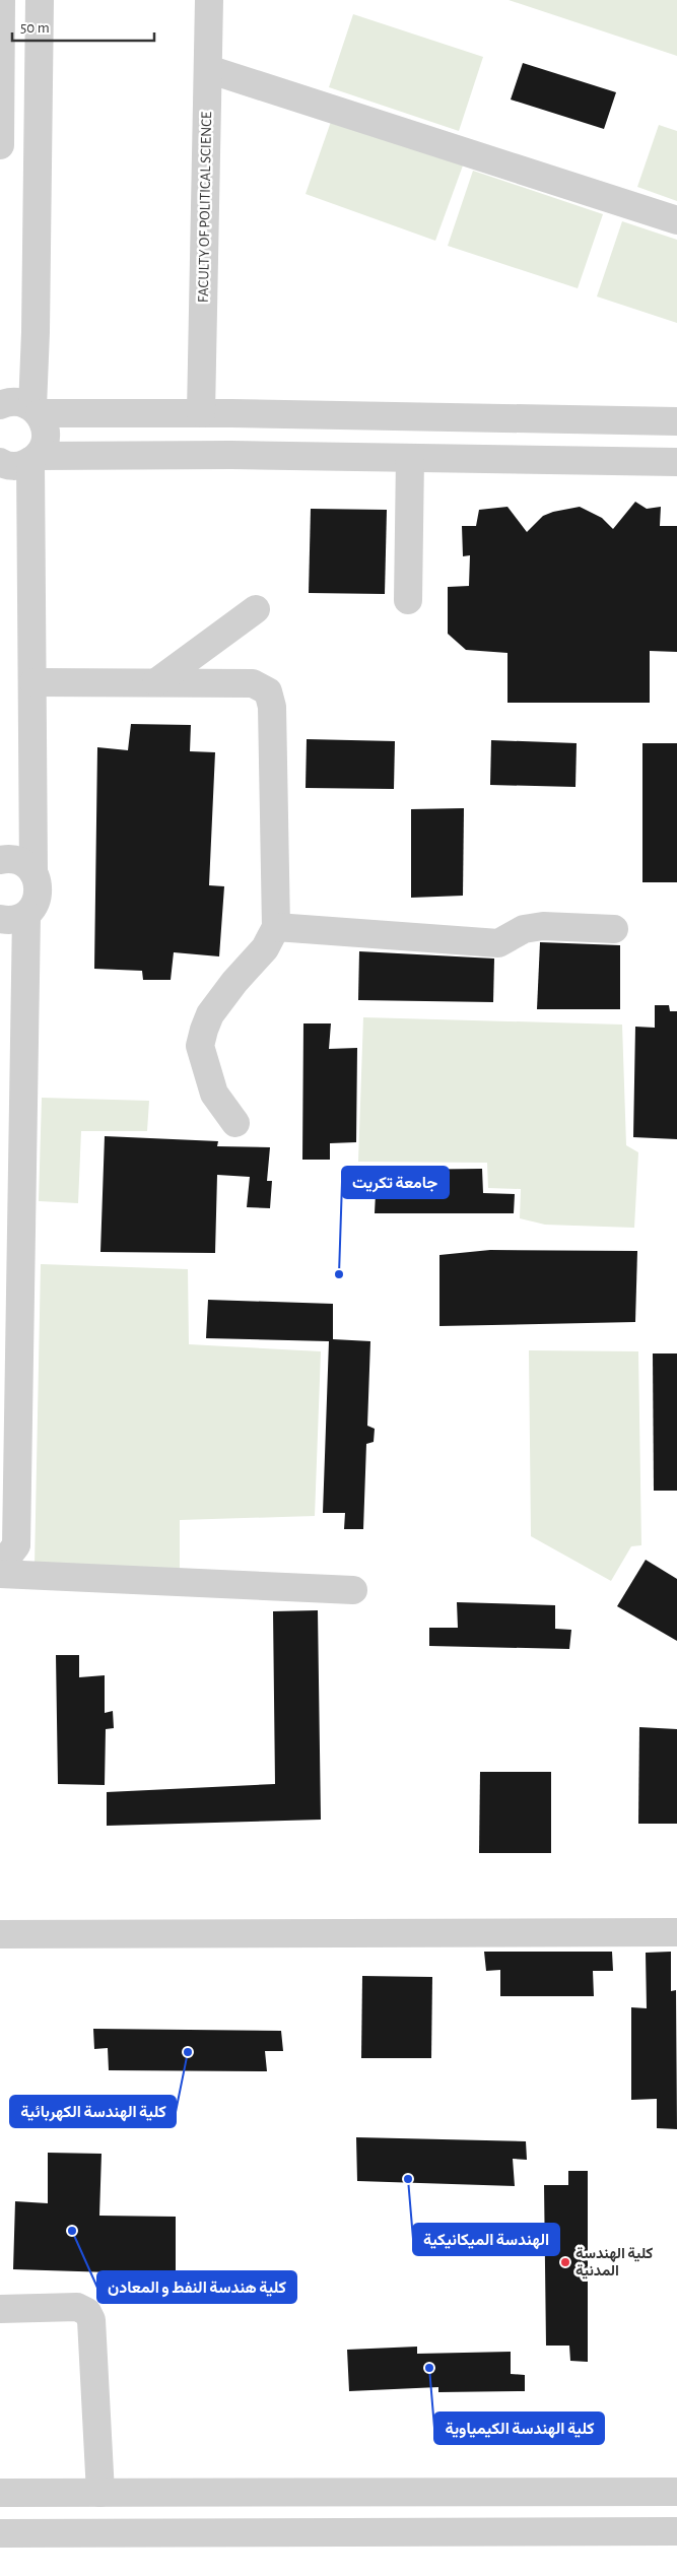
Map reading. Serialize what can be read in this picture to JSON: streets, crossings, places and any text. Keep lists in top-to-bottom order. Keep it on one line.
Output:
{"streets":{"street":["FACULTY OF POLITICAL SCIENCE"]},"places":["جامعة تكريت","كلية الهندسة الكهربائية","الهندسة الميكانيكية","كلية هندسة النفط و المعادن","كلية الهندسة المدنية","كلية الهندسة الكيمياوية"],"scale_bar":"50 m"}
